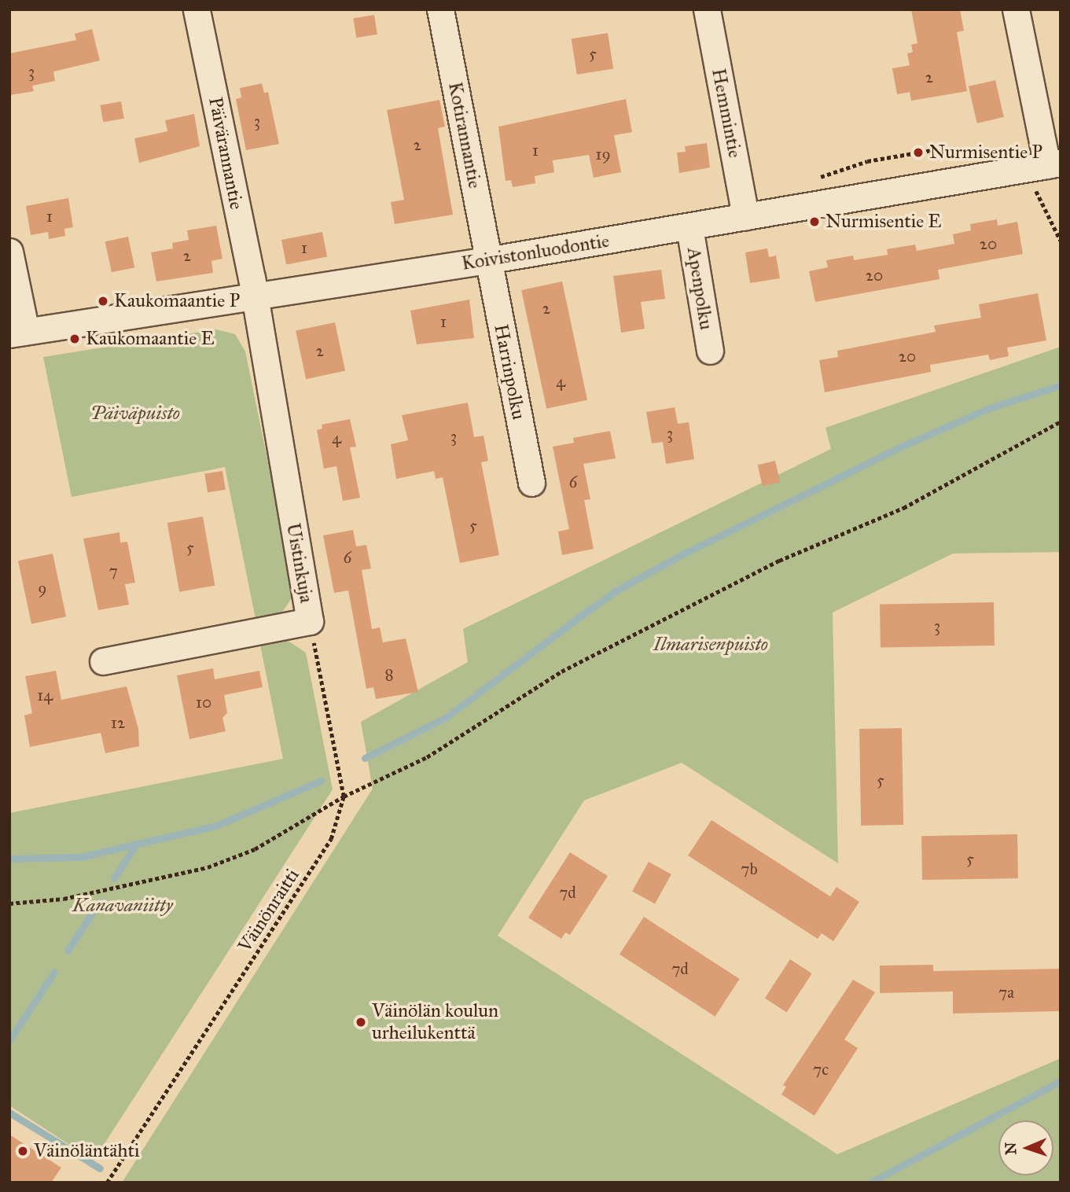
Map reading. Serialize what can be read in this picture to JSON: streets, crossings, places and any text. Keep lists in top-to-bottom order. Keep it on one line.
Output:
{"streets":{"street":["Hemmintie","Kotirannantie","Päivärannantie","Koivistonluodontie","Apenpolku","Harrinpolku","Uistinkuja"],"path":["Väinönraitti"]},"crossings":[["Hemmintie","Koivistonluodontie"],["Kotirannantie","Koivistonluodontie"],["Kotirannantie","Harrinpolku"],["Päivärannantie","Koivistonluodontie"],["Päivärannantie","Uistinkuja"],["Koivistonluodontie","Apenpolku"],["Koivistonluodontie","Harrinpolku"],["Koivistonluodontie","Uistinkuja"],["Uistinkuja","Väinönraitti"]],"parks":["Päiväpuisto","Ilmarisenpuisto","Kanavaniitty"],"places":["Nurmisentie P","Nurmisentie E","Kaukomaantie P","Kaukomaantie E","Väinölän koulun urheilukenttä","Väinöläntähti"],"house_numbers":["5","3","2","3","2","1","19","1","20","1","2","20","2","1","2","20","4","3","3","4","6","5","5","6","7","9","3","8","14","10","12","5","5","7b","7d","7d","7a","7c"],"north":"left"}
